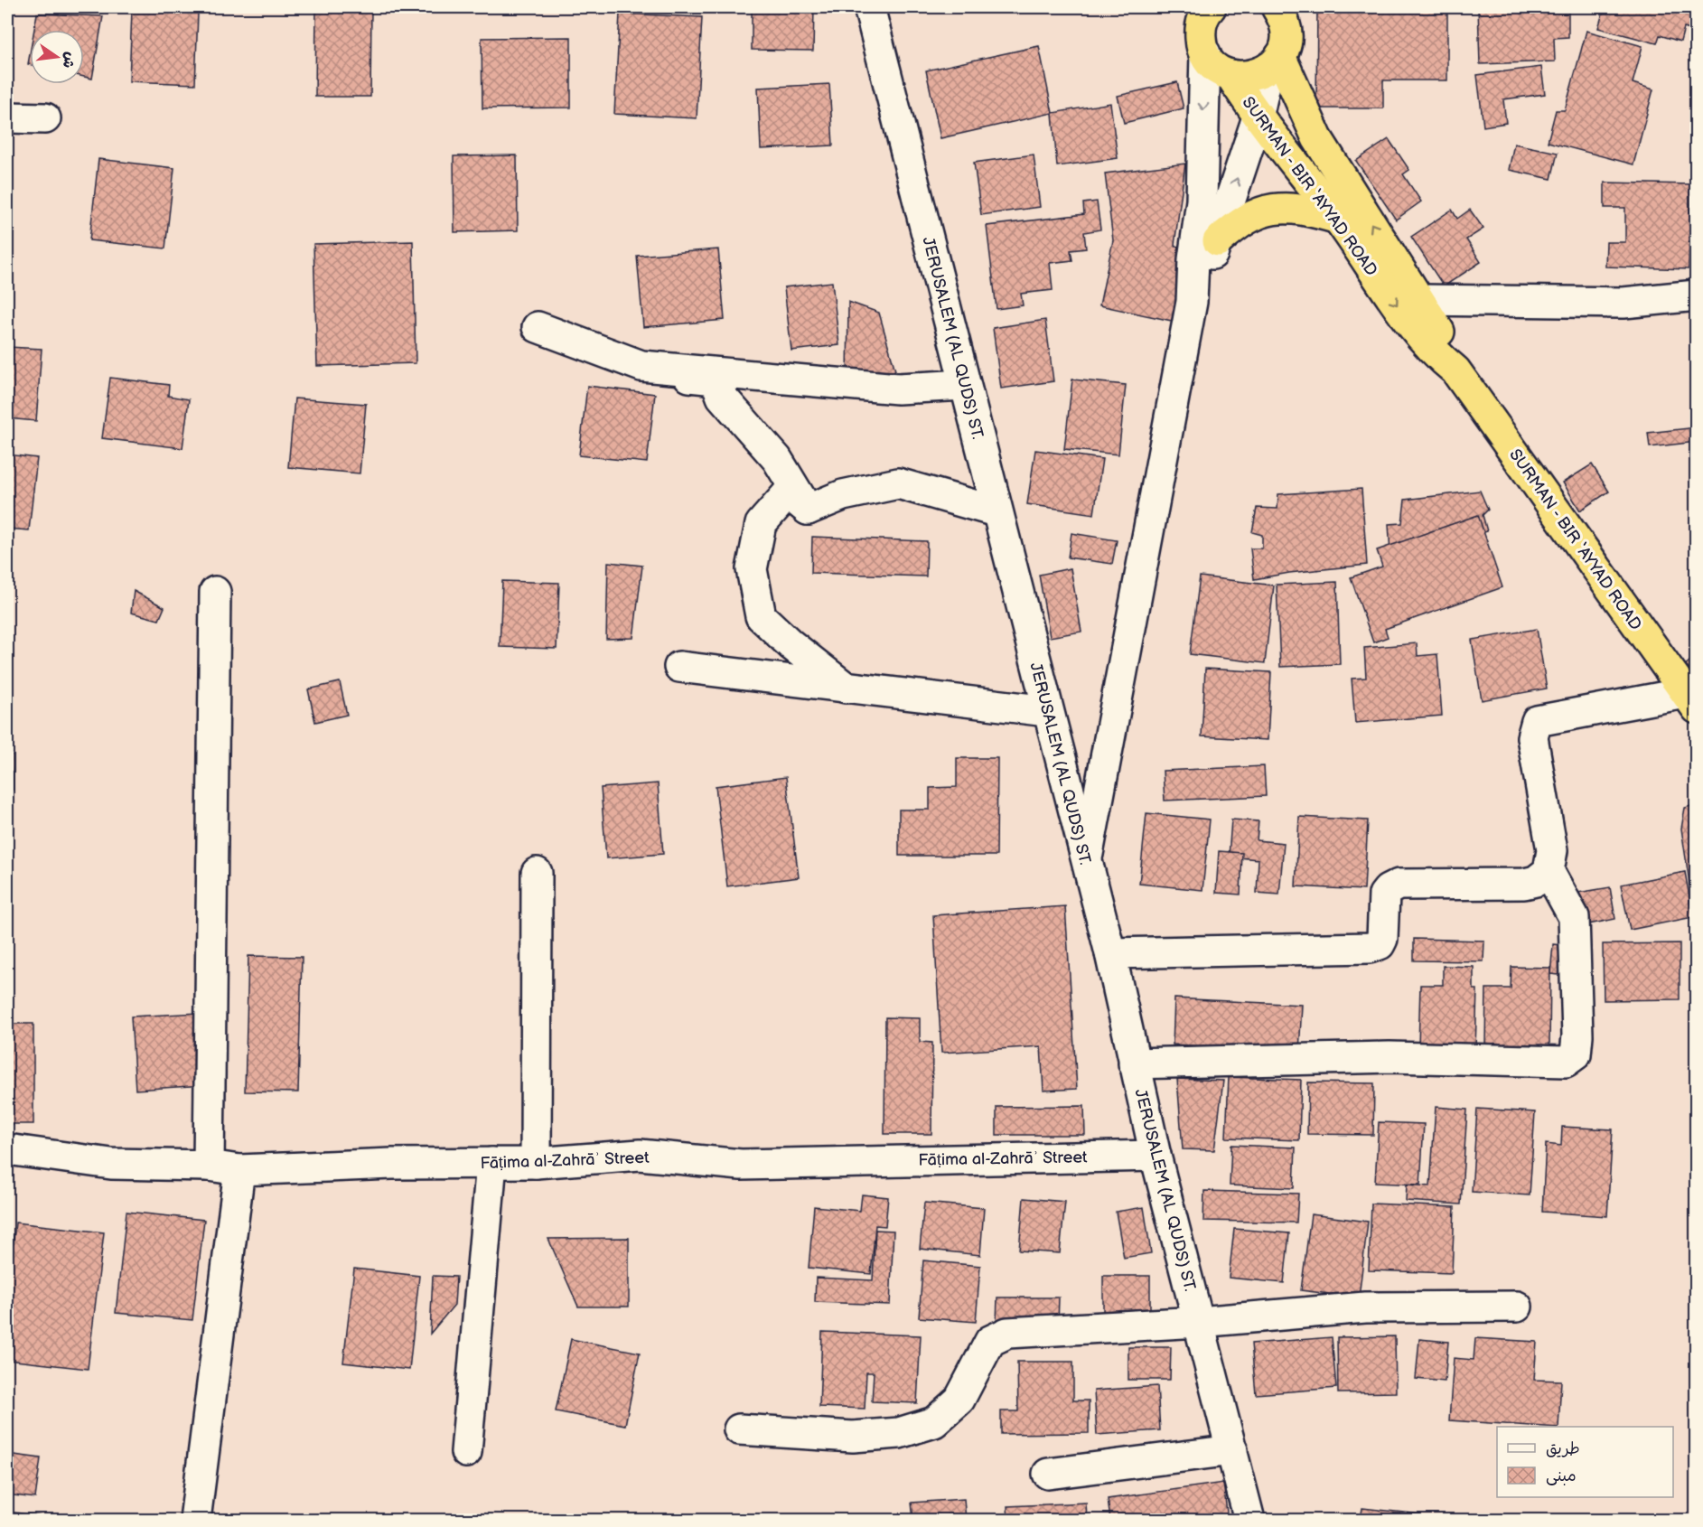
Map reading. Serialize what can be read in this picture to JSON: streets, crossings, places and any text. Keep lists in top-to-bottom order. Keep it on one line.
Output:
{"streets":{"highway":["SURMAN - BIR ‘AYYAD ROAD"],"street":["JERUSALEM (AL QUDS) ST.","Fāṭima al-Zahrāʾ Street"]},"crossings":[["JERUSALEM (AL QUDS) ST.","Fāṭima al-Zahrāʾ Street"]],"legend":["طريق","مبنى"],"north":"right"}
